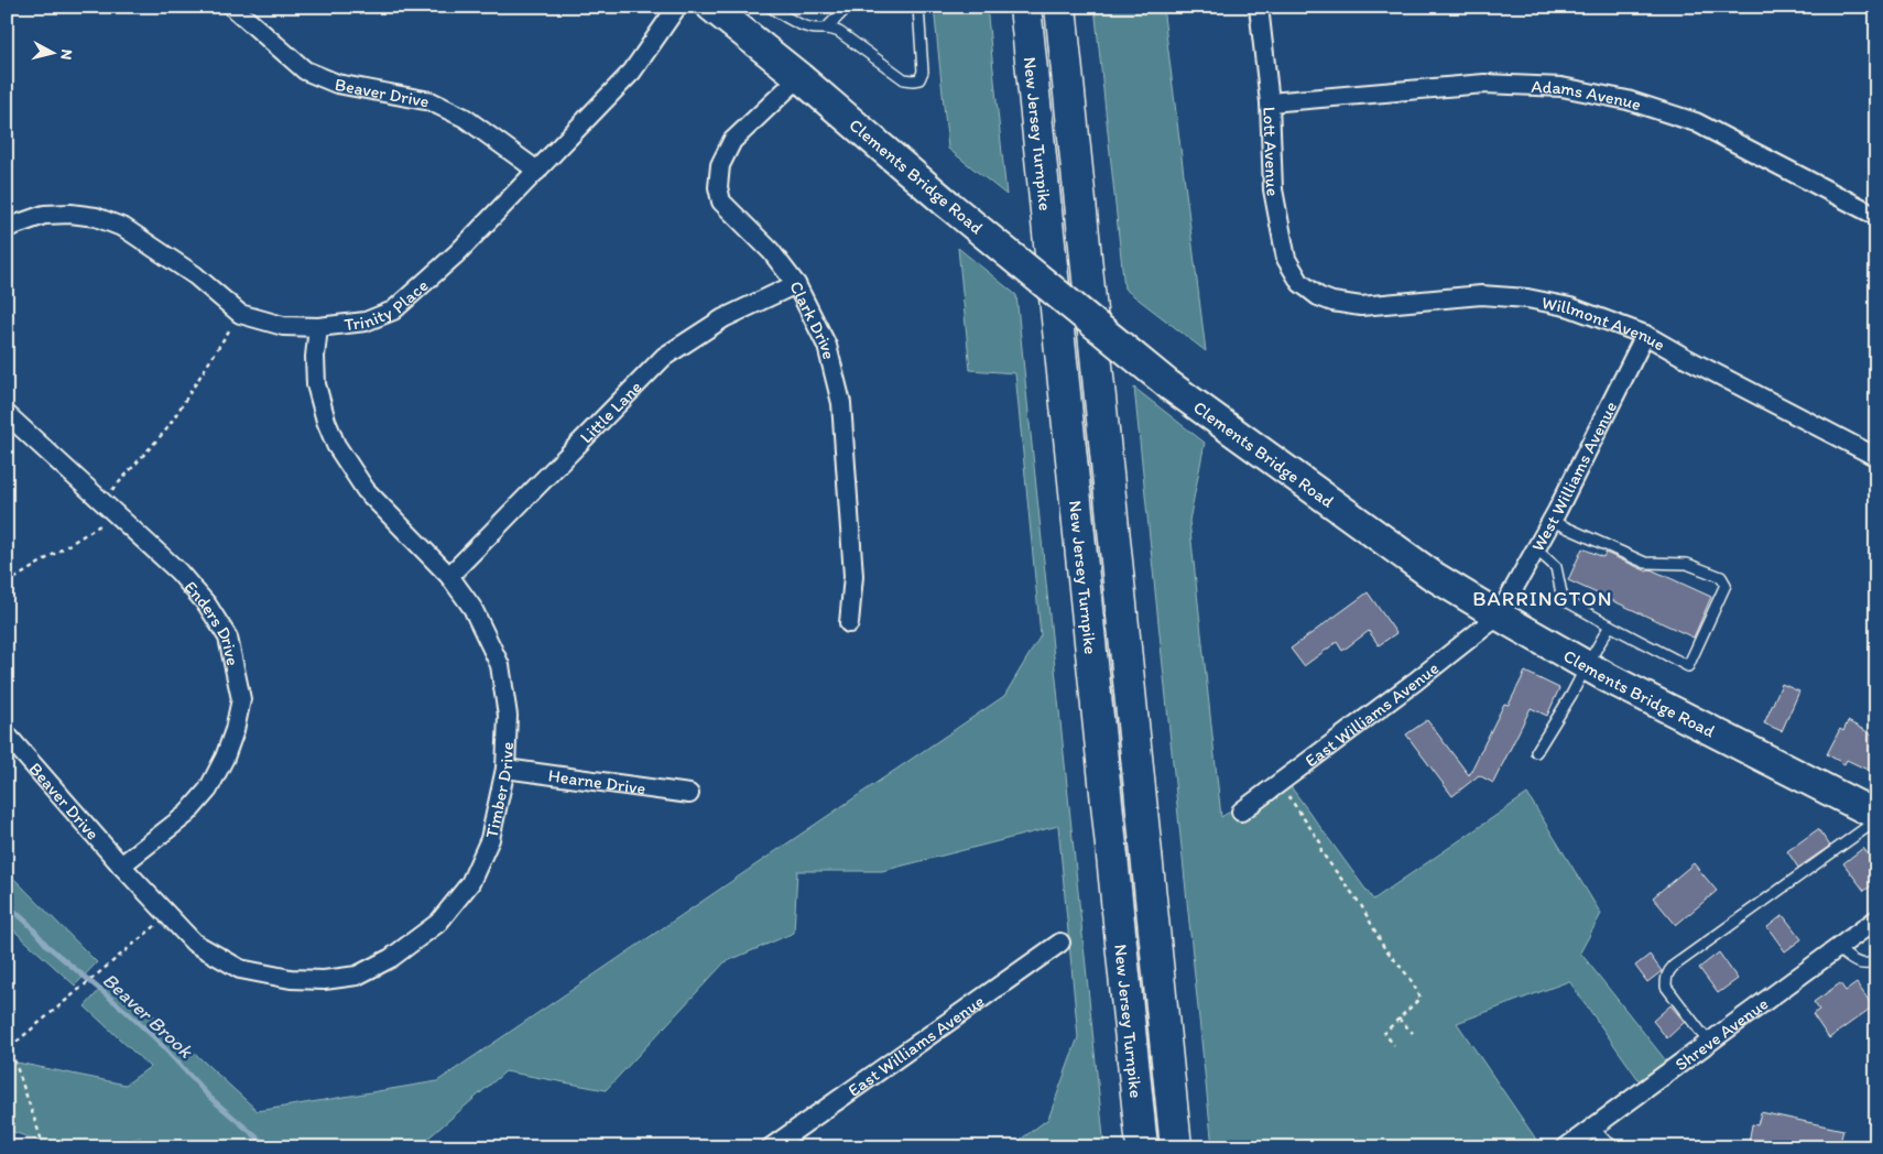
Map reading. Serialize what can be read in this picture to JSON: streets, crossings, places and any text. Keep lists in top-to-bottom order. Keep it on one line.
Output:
{"streets":{"highway":["New Jersey Turnpike"],"main road":["Clements Bridge Road"],"street":["Beaver Drive","Adams Avenue","Lott Avenue","Trinity Place","Clark Drive","Willmont Avenue","Little Lane","West Williams Avenue","Enders Drive","East Williams Avenue","Hearne Drive","Timber Drive","Shreve Avenue"]},"crossings":[["Beaver Drive","Trinity Place"],["Beaver Drive","Enders Drive"],["Beaver Drive","Timber Drive"],["Adams Avenue","Lott Avenue"],["Lott Avenue","Willmont Avenue"],["Clements Bridge Road","Clark Drive"],["Clements Bridge Road","West Williams Avenue"],["Clements Bridge Road","East Williams Avenue"],["Trinity Place","Timber Drive"],["Clark Drive","Little Lane"],["Willmont Avenue","West Williams Avenue"],["Little Lane","Timber Drive"],["West Williams Avenue","East Williams Avenue"],["Enders Drive","Timber Drive"],["Hearne Drive","Timber Drive"]],"districts":["BARRINGTON"],"water":["Beaver Brook"],"north":"right"}
